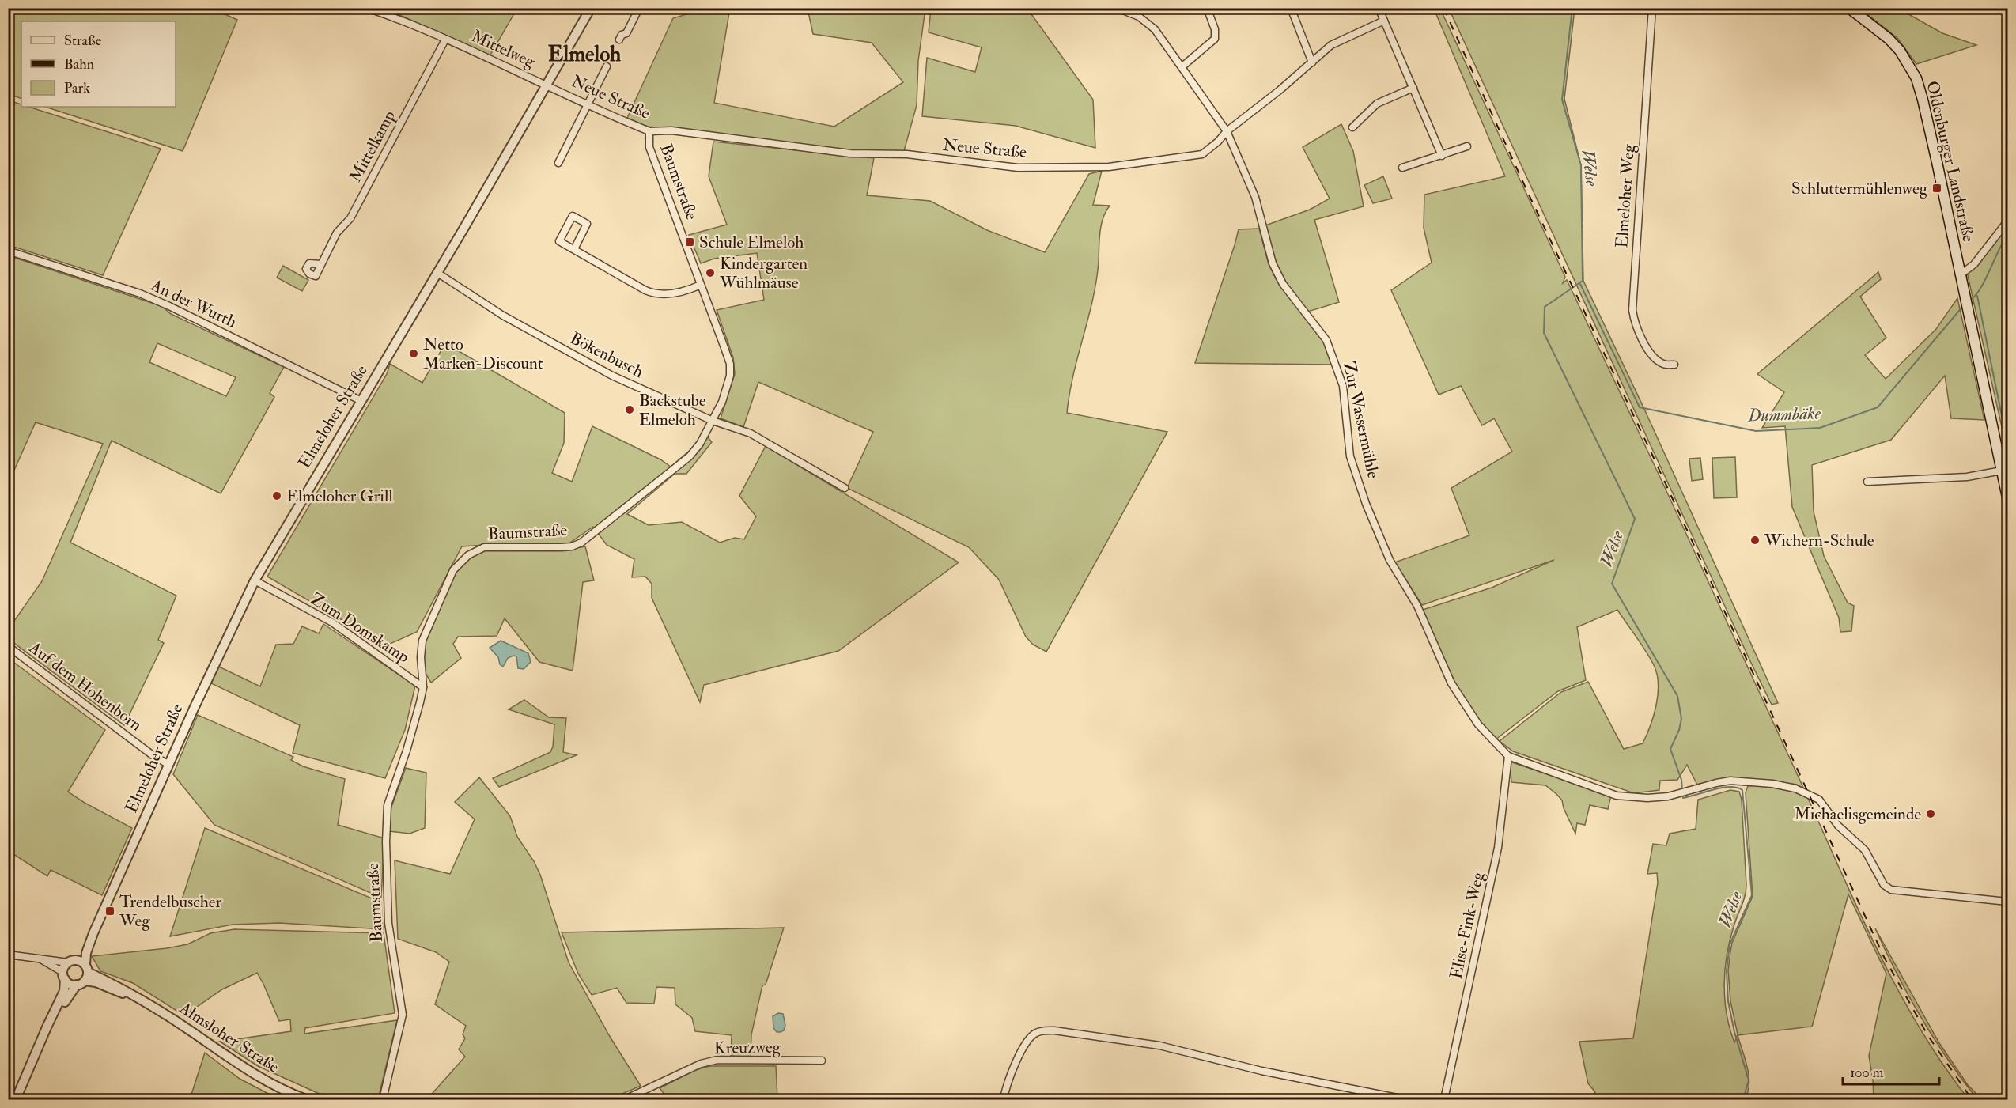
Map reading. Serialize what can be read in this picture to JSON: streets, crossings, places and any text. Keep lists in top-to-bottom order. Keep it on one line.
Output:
{"streets":{"main road":["Oldenburger Landstraße"],"street":["Mittelweg","Neue Straße","Mittelkamp","Baumstraße","Elmeloher Weg","An der Wurth","Bökenbusch","Elmeloher Straße","Zur Wassermühle","Zum Domskamp","Auf dem Hohenborn","Elise-Fink-Weg","Almsloher Straße","Kreuzweg"]},"crossings":[["Mittelweg","Neue Straße"],["Mittelweg","Mittelkamp"],["Mittelweg","Elmeloher Straße"],["Neue Straße","Baumstraße"],["Neue Straße","Elmeloher Straße"],["Neue Straße","Zur Wassermühle"],["Baumstraße","Bökenbusch"],["Baumstraße","Zum Domskamp"],["An der Wurth","Elmeloher Straße"],["Bökenbusch","Elmeloher Straße"],["Elmeloher Straße","Zum Domskamp"],["Elmeloher Straße","Auf dem Hohenborn"],["Elmeloher Straße","Almsloher Straße"],["Zur Wassermühle","Elise-Fink-Weg"]],"districts":["Elmeloh"],"water":["Welse","Dummbäke"],"places":{"transit":["Schluttermühlenweg","Schule Elmeloh","Trendelbuscher Weg"],"other":["Kindergarten Wühlmäuse","Netto Marken-Discount","Backstube Elmeloh","Elmeloher Grill","Wichern-Schule","Michaelisgemeinde"]},"legend":["Straße","Bahn","Park"],"scale_bar":"100 m"}
